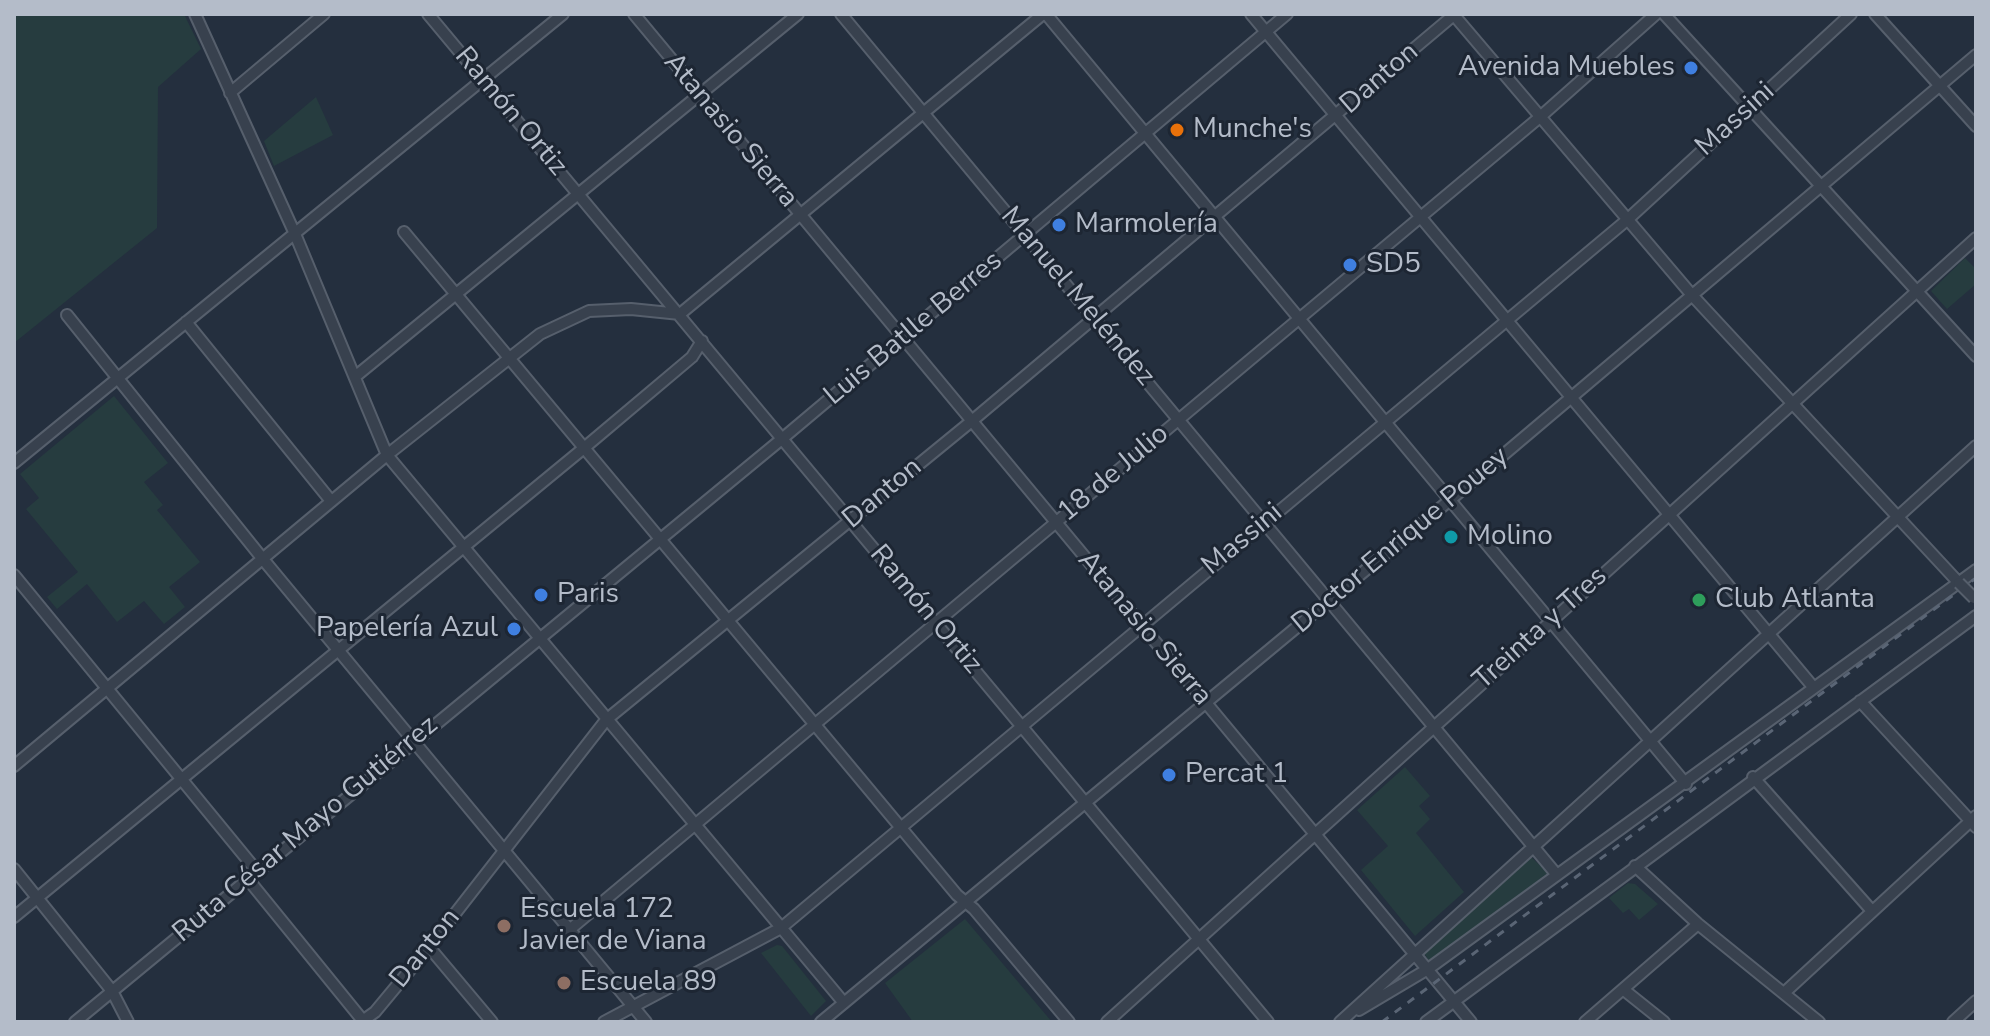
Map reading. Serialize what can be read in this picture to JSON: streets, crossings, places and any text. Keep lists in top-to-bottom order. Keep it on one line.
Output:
{"streets":{"street":["Danton","Ramón Ortiz","Massini","Atanasio Sierra","Manuel Meléndez","Luis Batlle Berres","18 de Julio","Doctor Enrique Pouey","Treinta y Tres","Ruta César Mayo Gutiérrez"]},"crossings":[["Danton","Ramón Ortiz"],["Danton","Atanasio Sierra"],["Danton","Manuel Meléndez"],["Ramón Ortiz","Massini"],["Ramón Ortiz","Luis Batlle Berres"],["Ramón Ortiz","18 de Julio"],["Ramón Ortiz","Doctor Enrique Pouey"],["Ramón Ortiz","Treinta y Tres"],["Massini","Atanasio Sierra"],["Massini","Manuel Meléndez"],["Atanasio Sierra","Luis Batlle Berres"],["Atanasio Sierra","18 de Julio"],["Atanasio Sierra","Doctor Enrique Pouey"],["Atanasio Sierra","Treinta y Tres"],["Manuel Meléndez","Luis Batlle Berres"],["Manuel Meléndez","18 de Julio"],["Manuel Meléndez","Doctor Enrique Pouey"],["Manuel Meléndez","Treinta y Tres"],["Luis Batlle Berres","Ruta César Mayo Gutiérrez"]],"places":["Avenida Muebles","Munche's","Marmolería","SD5","Molino","Paris","Club Atlanta","Papelería Azul","Percat 1","Escuela 172 Javier de Viana","Escuela 89"]}
